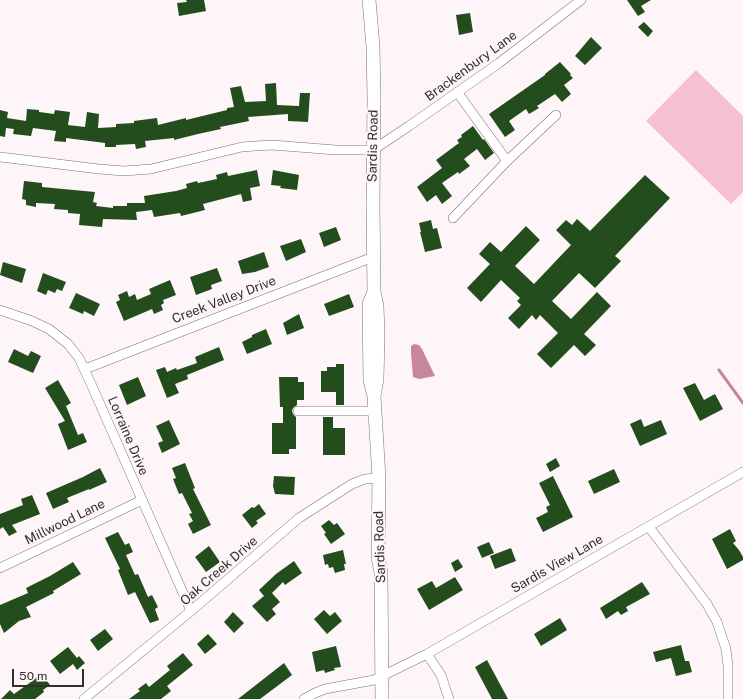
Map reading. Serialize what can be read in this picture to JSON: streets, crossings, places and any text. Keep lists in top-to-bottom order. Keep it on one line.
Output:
{"streets":{"main road":["Sardis Road"],"street":["Brackenbury Lane","Creek Valley Drive","Lorraine Drive","Millwood Lane","Sardis View Lane","Oak Creek Drive"]},"crossings":[["Brackenbury Lane","Sardis Road"],["Sardis Road","Creek Valley Drive"],["Sardis Road","Sardis View Lane"],["Sardis Road","Oak Creek Drive"],["Creek Valley Drive","Lorraine Drive"],["Lorraine Drive","Millwood Lane"],["Lorraine Drive","Oak Creek Drive"]],"scale_bar":"50 m"}
